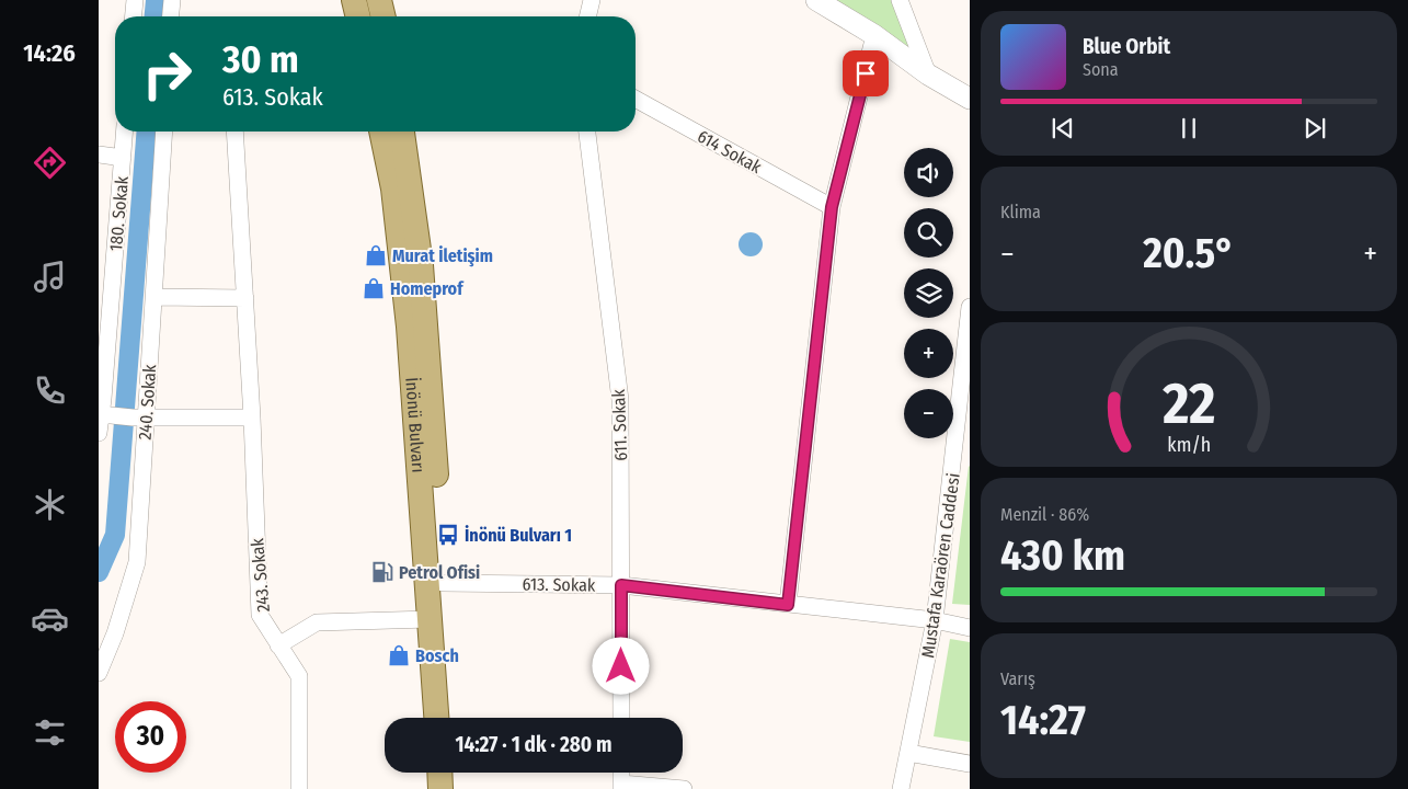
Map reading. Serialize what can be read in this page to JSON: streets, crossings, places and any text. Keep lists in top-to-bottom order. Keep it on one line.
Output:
{"streets":{"main road":["İnönü Bulvarı"],"street":["614 Sokak","180. Sokak","240. Sokak","611. Sokak","Mustafa Karaören Caddesi","243. Sokak","613. Sokak"]},"crossings":[["İnönü Bulvarı","613. Sokak"],["611. Sokak","613. Sokak"],["Mustafa Karaören Caddesi","613. Sokak"]],"places":{"shop":["Murat İletişim","Homeprof","Bosch"],"bus stop":["İnönü Bulvarı 1"],"fuel station":["Petrol Ofisi"]},"page":{"tabs":"14:26","turn":["30 m","613. Sokak"],"song":["Blue Orbit","Sona"],"map_buttons":["+","−"],"tile":["Klima",["Menzil · 86%","430 km"],["Varış","14:27"]],"heat":["−","20.5°","+"],"limit":"30","trip":"14:27 · 1 dk · 280 m","gauge":["22","km/h"]}}
